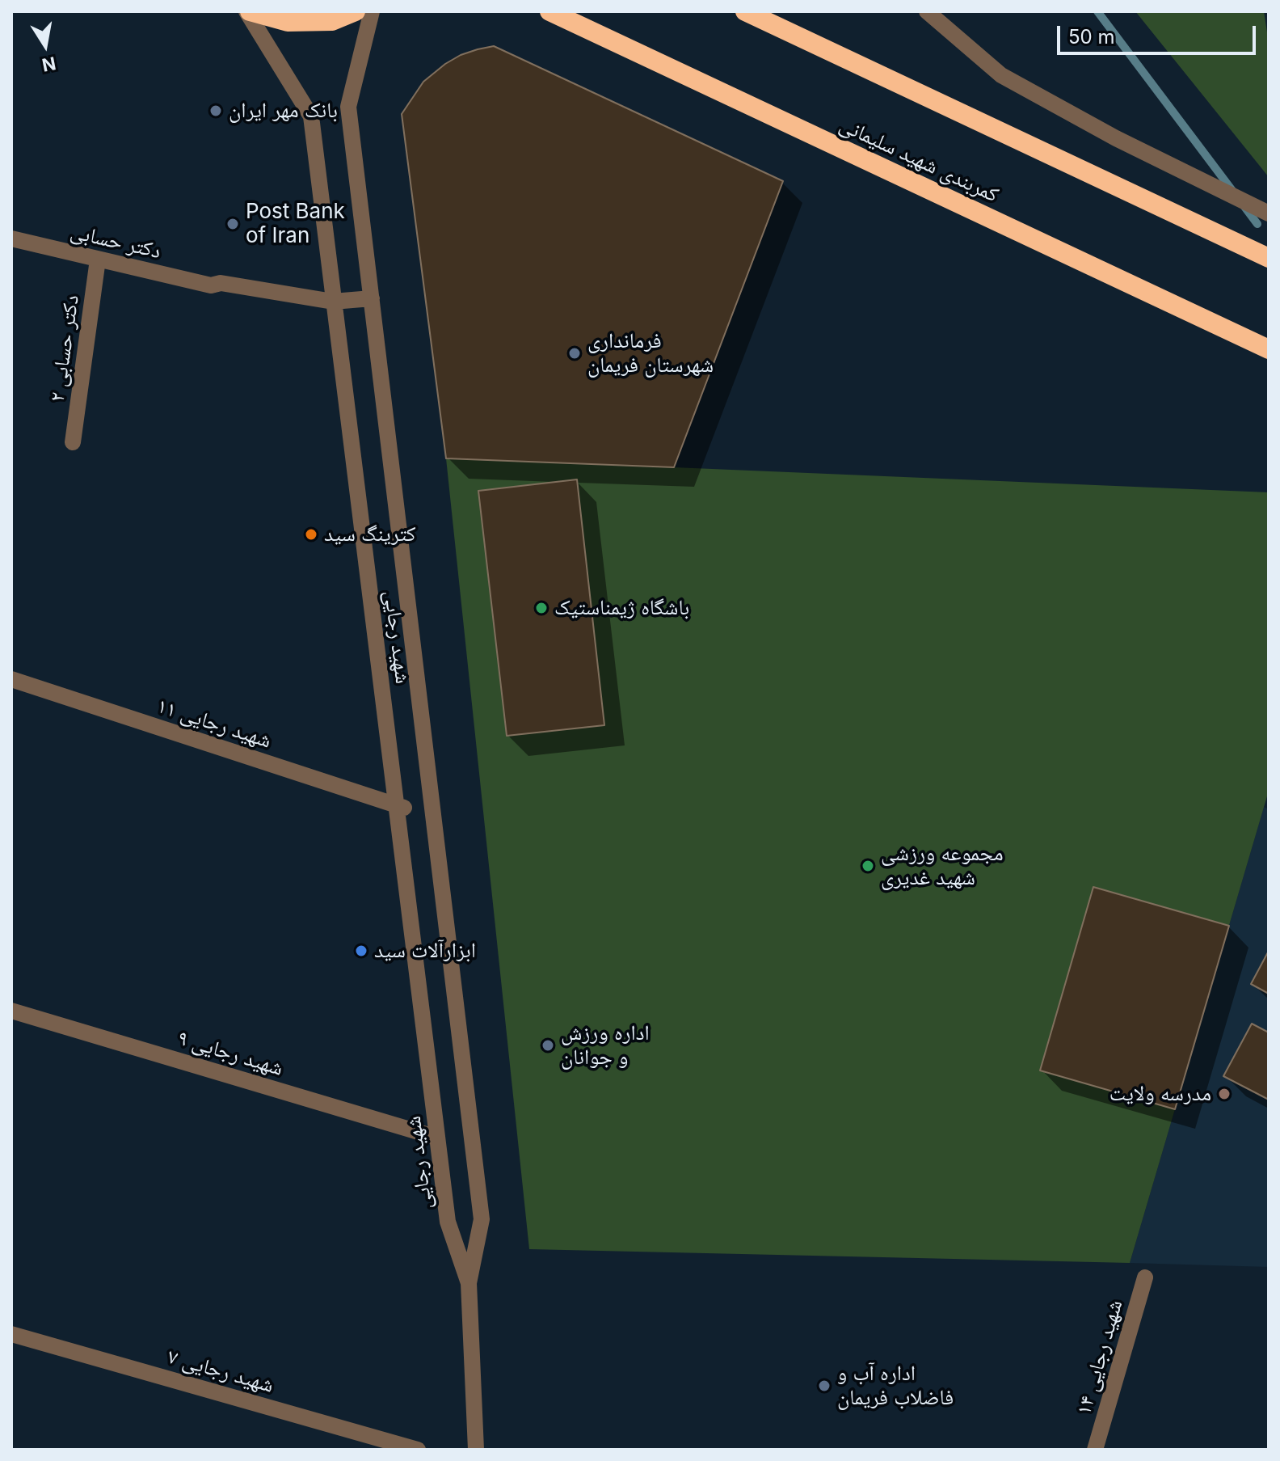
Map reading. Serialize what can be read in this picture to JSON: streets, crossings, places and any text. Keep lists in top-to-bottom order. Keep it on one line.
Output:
{"streets":{"highway":["کمربندی شهید سلیمانی"],"street":["دکتر حسابی","دکتر حسابی ۲","شهید رجایی","شهید رجایی ۱۱","شهید رجایی ۹","شهید رجایی ۱۴","شهید رجایی ۷"]},"crossings":[["دکتر حسابی","دکتر حسابی ۲"],["دکتر حسابی","شهید رجایی"],["شهید رجایی","شهید رجایی ۱۱"],["شهید رجایی","شهید رجایی ۹"]],"places":["بانک مهر ایران","Post Bank of Iran","فرمانداری شهرستان فریمان","کترینگ سید","باشگاه ژیمناستیک","مجموعه ورزشی شهید غدیری","ابزارآلات سید","اداره ورزش و جوانان","مدرسه ولایت","اداره آب و فاضلاب فریمان"],"scale_bar":"50 m","north":"bottom"}
